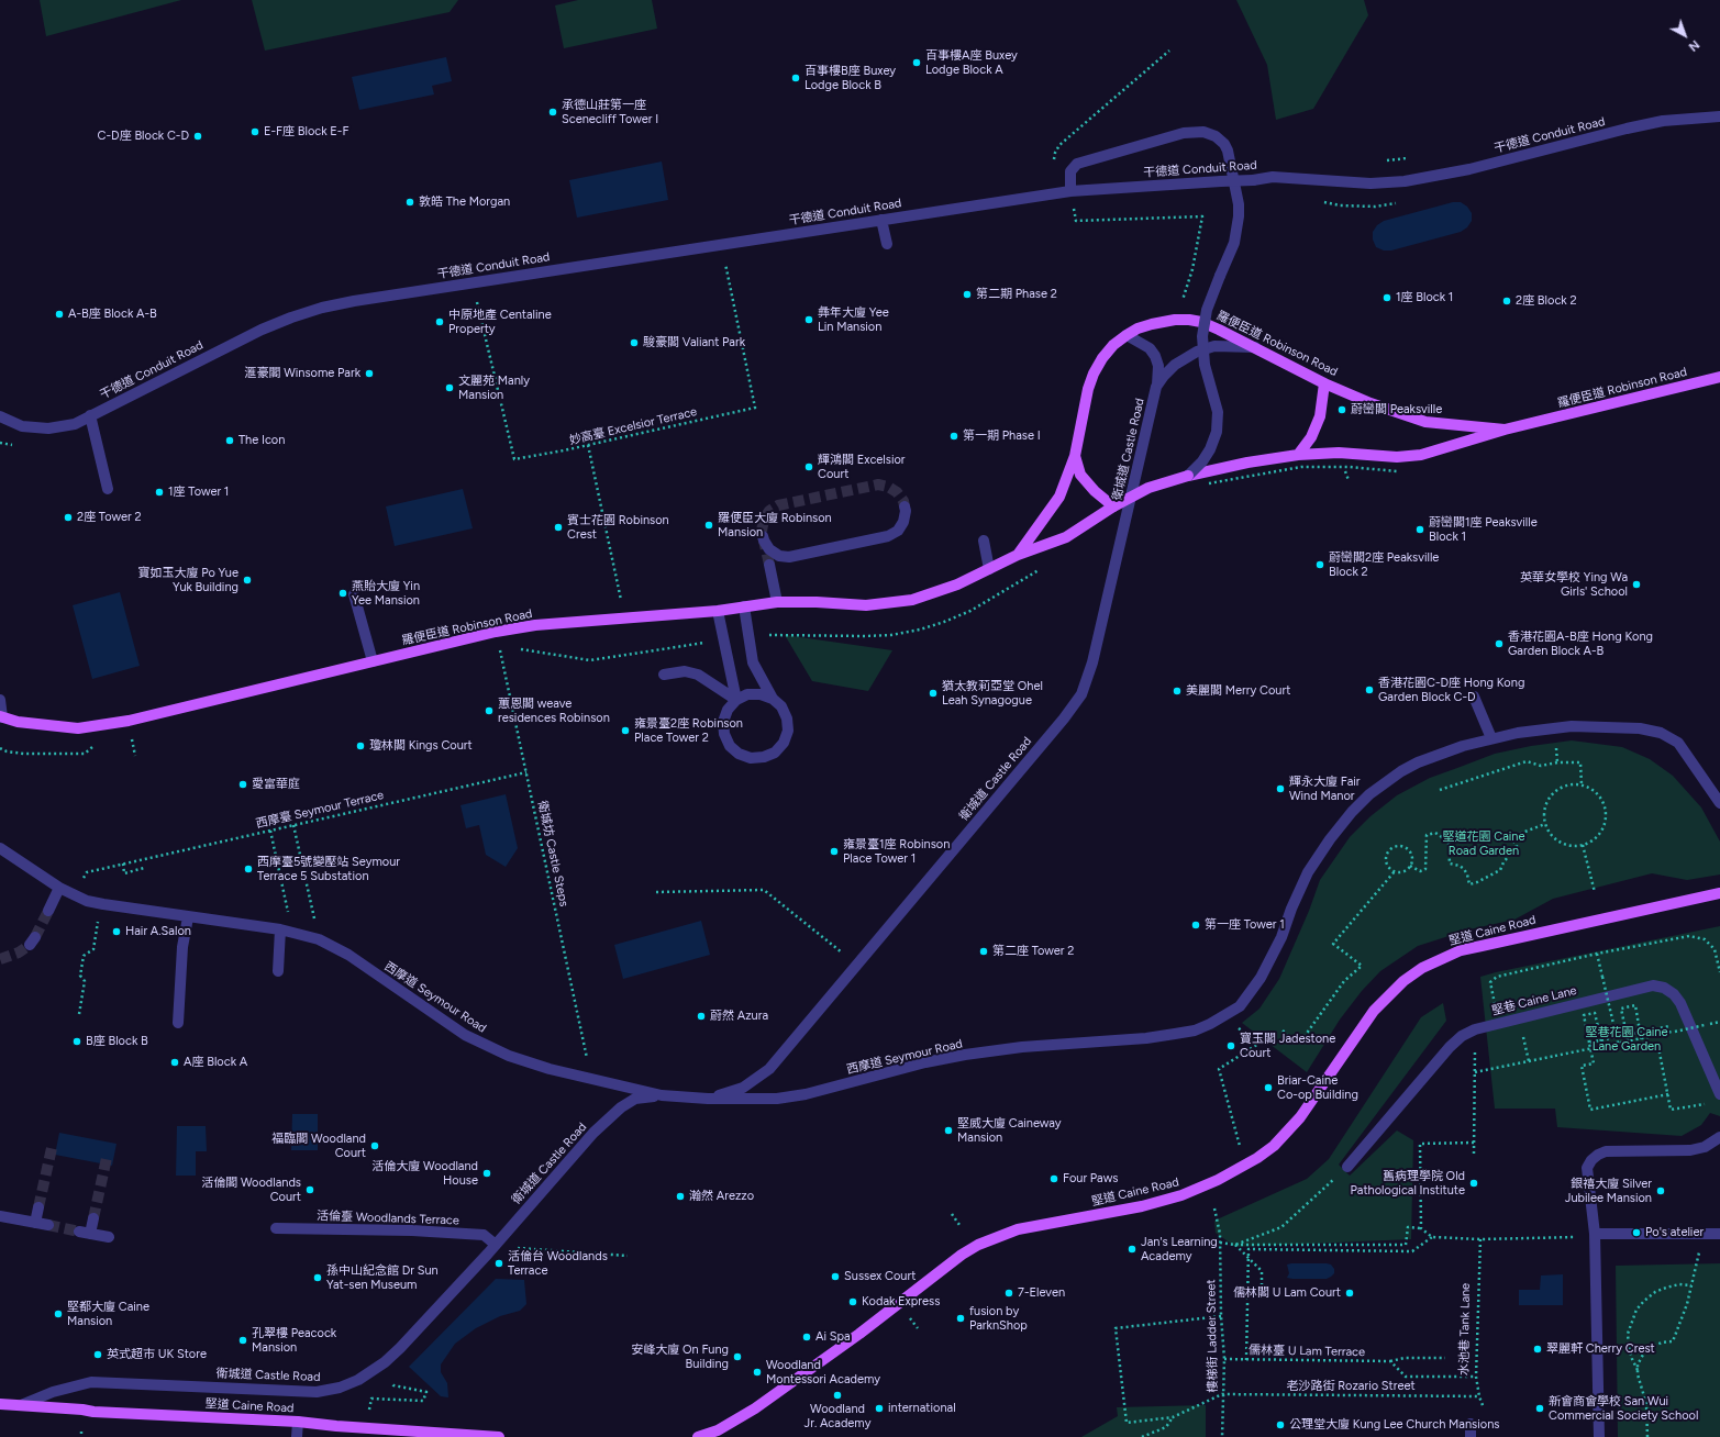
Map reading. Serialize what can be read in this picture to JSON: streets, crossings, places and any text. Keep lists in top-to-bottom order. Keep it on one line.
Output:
{"streets":{"main road":["羅便臣道 Robinson Road","堅道 Caine Road"],"street":["干德道 Conduit Road","衛城道 Castle Road","西摩道 Seymour Road","堅巷 Caine Lane","活倫臺 Woodlands Terrace"],"path":["妙高臺 Excelsior Terrace","西摩臺 Seymour Terrace","衛城坊 Castle Steps","水池巷 Tank Lane","樓梯街 Ladder Street","儒林臺 U Lam Terrace","老沙路街 Rozario Street"]},"crossings":[["羅便臣道 Robinson Road","衛城道 Castle Road"],["衛城道 Castle Road","堅道 Caine Road"],["衛城道 Castle Road","西摩道 Seymour Road"],["衛城道 Castle Road","活倫臺 Woodlands Terrace"],["西摩臺 Seymour Terrace","衛城坊 Castle Steps"],["水池巷 Tank Lane","老沙路街 Rozario Street"],["樓梯街 Ladder Street","儒林臺 U Lam Terrace"],["樓梯街 Ladder Street","老沙路街 Rozario Street"]],"parks":["堅道花園 Caine Road Garden","堅巷花園 Caine Lane Garden"],"places":["百事樓A座 Buxey Lodge Block A","百事樓B座 Buxey Lodge Block B","承德山莊第一座 Scenecliff Tower I","E-F座 Block E-F","C-D座 Block C-D","敦皓 The Morgan","第二期 Phase 2","1座 Block 1","2座 Block 2","A-B座 Block A-B","彝年大廈 Yee Lin Mansion","中原地產 Centaline Property","駿豪閣 Valiant Park","滙豪閣 Winsome Park","文麗苑 Manly Mansion","蔚巒閣 Peaksville","第一期 Phase I","The Icon","輝鴻閣 Excelsior Court","1座 Tower 1","2座 Tower 2","羅便臣大廈 Robinson Mansion","賓士花園 Robinson Crest","蔚巒閣1座 Peaksville Block 1","蔚巒閣2座 Peaksville Block 2","寶如玉大廈 Po Yue Yuk Building","英華女學校 Ying Wa Girls' School","燕貽大廈 Yin Yee Mansion","香港花園A-B座 Hong Kong Garden Block A-B","香港花園C-D座 Hong Kong Garden Block C-D","美麗閣 Merry Court","猶太教莉亞堂 Ohel Leah Synagogue","蕙恩閣 weave residences Robinson","雍景臺2座 Robinson Place Tower 2","瓊林閣 Kings Court","愛富華庭","輝永大廈 Fair Wind Manor","雍景臺1座 Robinson Place Tower 1","西摩臺5號變壓站 Seymour Terrace 5 Substation","第一座 Tower 1","Hair A.Salon","第二座 Tower 2","蔚然 Azura","B座 Block B","寶玉閣 Jadestone Court","A座 Block A","Briar-Caine Co-op Building","堅威大廈 Caineway Mansion","福臨閣 Woodland Court","活倫大廈 Woodland House","Four Paws","舊病理學院 Old Pathological Institute","活倫閣 Woodlands Court","銀禧大廈 Silver Jubilee Mansion","瀚然 Arezzo","Po's atelier","Jan's Learning Academy","活倫台 Woodlands Terrace","Sussex Court","孫中山紀念館 Dr Sun Yat-sen Museum","7-Eleven","儒林閣 U Lam Court","Kodak Express","堅都大廈 Caine Mansion","fusion by ParknShop","Ai Spa","孔翠樓 Peacock Mansion","翠麗軒 Cherry Crest","英式超市 UK Store","安峰大廈 On Fung Building","Woodland Montessori Academy","Woodland Jr. Academy","international","新會商會學校 San Wui Commercial Society School","公理堂大廈 Kung Lee Church Mansions"],"north":"bottom right"}
